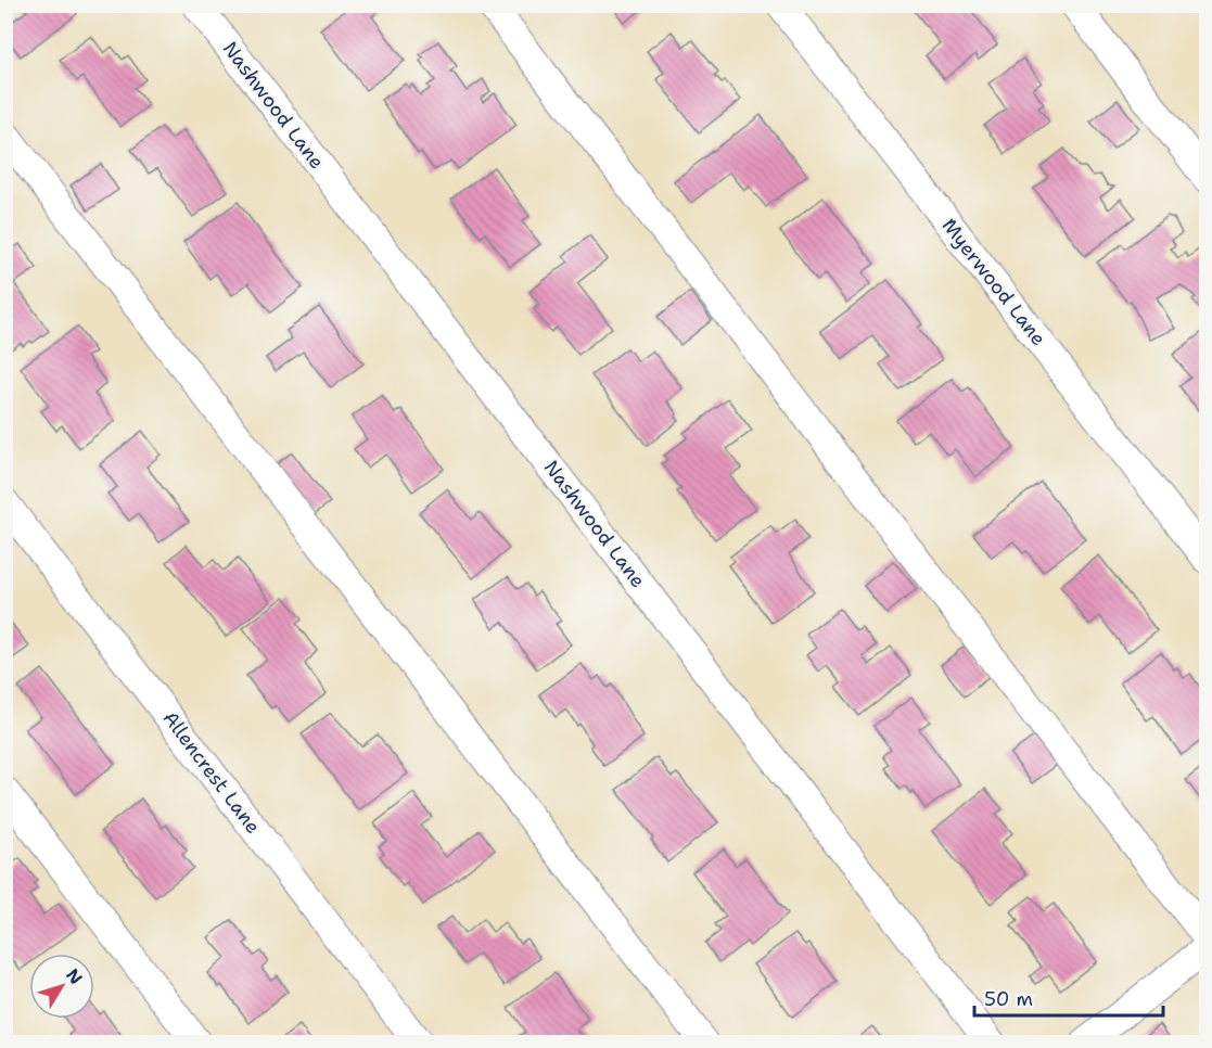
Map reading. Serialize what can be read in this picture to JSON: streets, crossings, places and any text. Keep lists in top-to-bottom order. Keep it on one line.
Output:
{"streets":{"street":["Nashwood Lane","Myerwood Lane","Allencrest Lane"]},"scale_bar":"50 m","north":"top right"}
